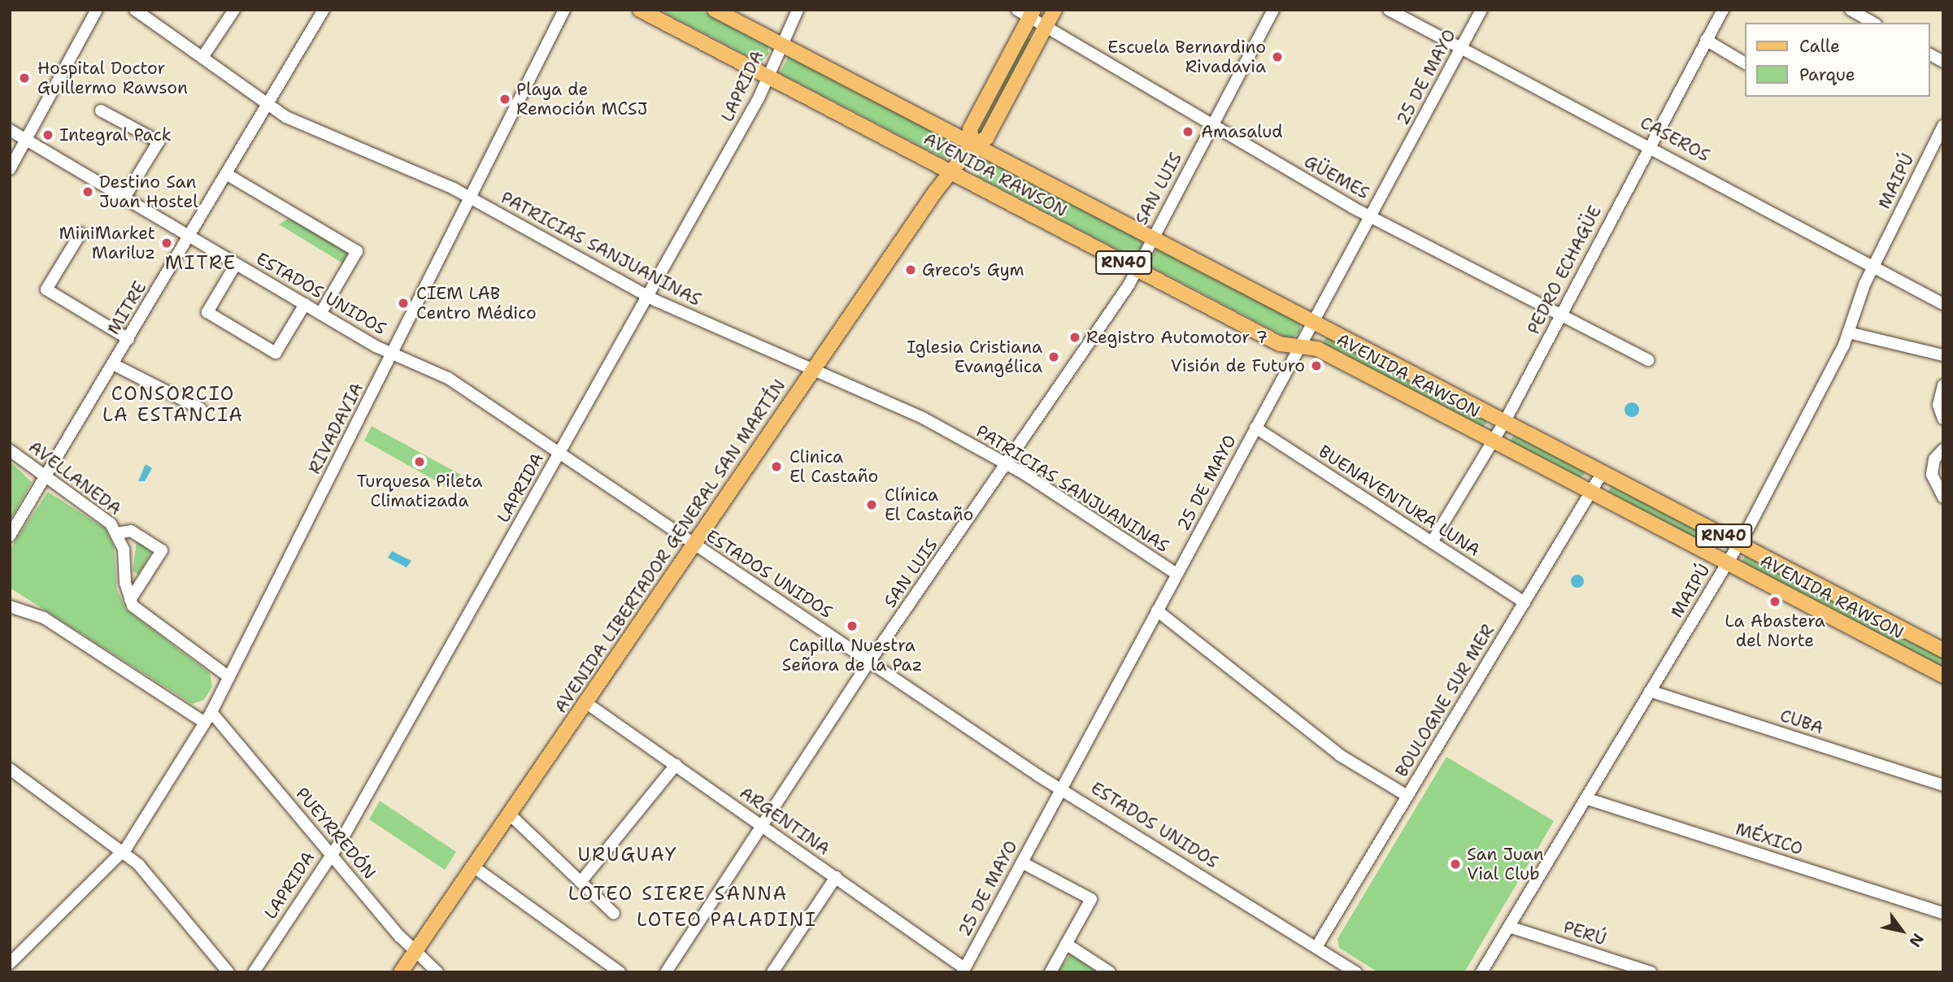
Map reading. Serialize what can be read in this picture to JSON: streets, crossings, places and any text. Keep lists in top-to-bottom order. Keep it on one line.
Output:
{"streets":{"main road":["AVENIDA RAWSON","RN40","AVENIDA LIBERTADOR GENERAL SAN MARTÍN"],"street":["25 DE MAYO","LAPRIDA","CASEROS","GÜEMES","MAIPÚ","SAN LUIS","PATRICIAS SANJUANINAS","PEDRO ECHAGÜE","ESTADOS UNIDOS","MITRE","RIVADAVIA","AVELLANEDA","BUENAVENTURA LUNA","BOULOGNE SUR MER","CUBA","ARGENTINA","PUEYRREDÓN","MÉXICO","PERÚ"]},"crossings":[["25 DE MAYO","CASEROS"],["25 DE MAYO","AVENIDA RAWSON"],["25 DE MAYO","GÜEMES"],["25 DE MAYO","PATRICIAS SANJUANINAS"],["25 DE MAYO","ESTADOS UNIDOS"],["25 DE MAYO","BUENAVENTURA LUNA"],["25 DE MAYO","ARGENTINA"],["LAPRIDA","AVENIDA RAWSON"],["LAPRIDA","PATRICIAS SANJUANINAS"],["LAPRIDA","ESTADOS UNIDOS"],["LAPRIDA","PUEYRREDÓN"],["CASEROS","MAIPÚ"],["CASEROS","PEDRO ECHAGÜE"],["AVENIDA RAWSON","MAIPÚ"],["AVENIDA RAWSON","SAN LUIS"],["AVENIDA RAWSON","PEDRO ECHAGÜE"],["AVENIDA RAWSON","AVENIDA LIBERTADOR GENERAL SAN MARTÍN"],["AVENIDA RAWSON","BOULOGNE SUR MER"],["GÜEMES","SAN LUIS"],["GÜEMES","PEDRO ECHAGÜE"],["GÜEMES","AVENIDA LIBERTADOR GENERAL SAN MARTÍN"],["MAIPÚ","CUBA"],["MAIPÚ","MÉXICO"],["MAIPÚ","PERÚ"],["SAN LUIS","PATRICIAS SANJUANINAS"],["SAN LUIS","ESTADOS UNIDOS"],["SAN LUIS","ARGENTINA"],["PATRICIAS SANJUANINAS","MITRE"],["PATRICIAS SANJUANINAS","RIVADAVIA"],["PATRICIAS SANJUANINAS","AVENIDA LIBERTADOR GENERAL SAN MARTÍN"],["PEDRO ECHAGÜE","BUENAVENTURA LUNA"],["ESTADOS UNIDOS","MITRE"],["ESTADOS UNIDOS","RIVADAVIA"],["ESTADOS UNIDOS","AVENIDA LIBERTADOR GENERAL SAN MARTÍN"],["ESTADOS UNIDOS","BOULOGNE SUR MER"],["MITRE","AVELLANEDA"],["RIVADAVIA","PUEYRREDÓN"],["BUENAVENTURA LUNA","BOULOGNE SUR MER"],["AVENIDA LIBERTADOR GENERAL SAN MARTÍN","ARGENTINA"],["AVENIDA LIBERTADOR GENERAL SAN MARTÍN","PUEYRREDÓN"]],"districts":["MITRE","CONSORCIO LA ESTANCIA","URUGUAY","LOTEO SIERE SANNA","LOTEO PALADINI"],"places":["Escuela Bernardino Rivadavia","Hospital Doctor Guillermo Rawson","Playa de Remoción MCSJ","Amasalud","Integral Pack","Destino San Juan Hostel","MiniMarket Mariluz","Greco's Gym","CIEM LAB Centro Médico","Registro Automotor 7","Iglesia Cristiana Evangélica","Visión de Futuro","Turquesa Pileta Climatizada","Clinica El Castaño","Clínica El Castaño","La Abastera del Norte","Capilla Nuestra Señora de la Paz","San Juan Vial Club"],"legend":["Calle","Parque"],"north":"bottom right"}
